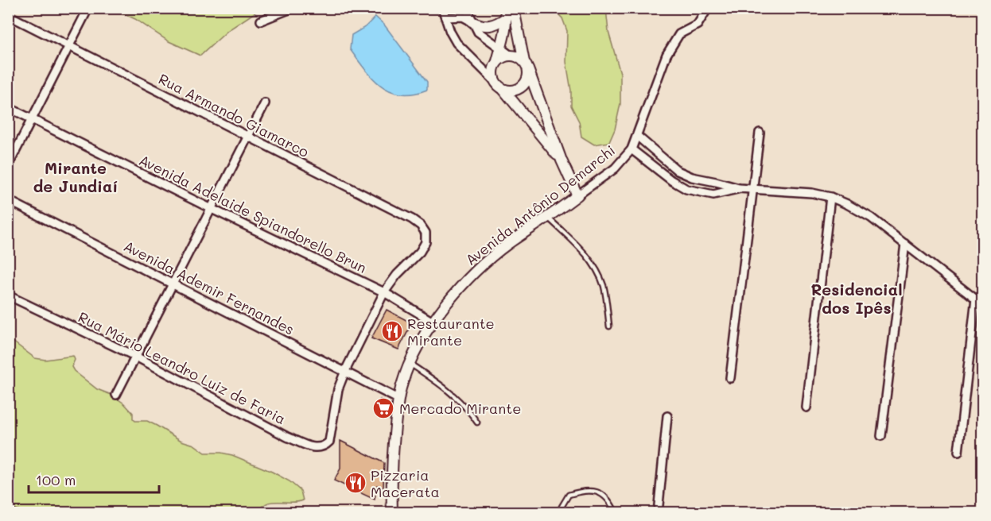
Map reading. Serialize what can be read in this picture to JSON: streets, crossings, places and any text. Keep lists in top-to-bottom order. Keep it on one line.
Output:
{"streets":{"street":["Rua Armando Giamarco","Avenida Antônio Demarchi","Avenida Adelaide Spiandorello Brun","Avenida Ademir Fernandes","Rua Mário Leandro Luiz de Faria"]},"crossings":[["Rua Armando Giamarco","Avenida Adelaide Spiandorello Brun"],["Avenida Antônio Demarchi","Avenida Adelaide Spiandorello Brun"],["Avenida Antônio Demarchi","Avenida Ademir Fernandes"],["Avenida Ademir Fernandes","Rua Mário Leandro Luiz de Faria"]],"districts":["Mirante de Jundiaí","Residencial dos Ipês"],"places":{"restaurant":["Restaurante Mirante","Pizzaria Macerata"],"supermarket":["Mercado Mirante"]},"scale_bar":"100 m"}
